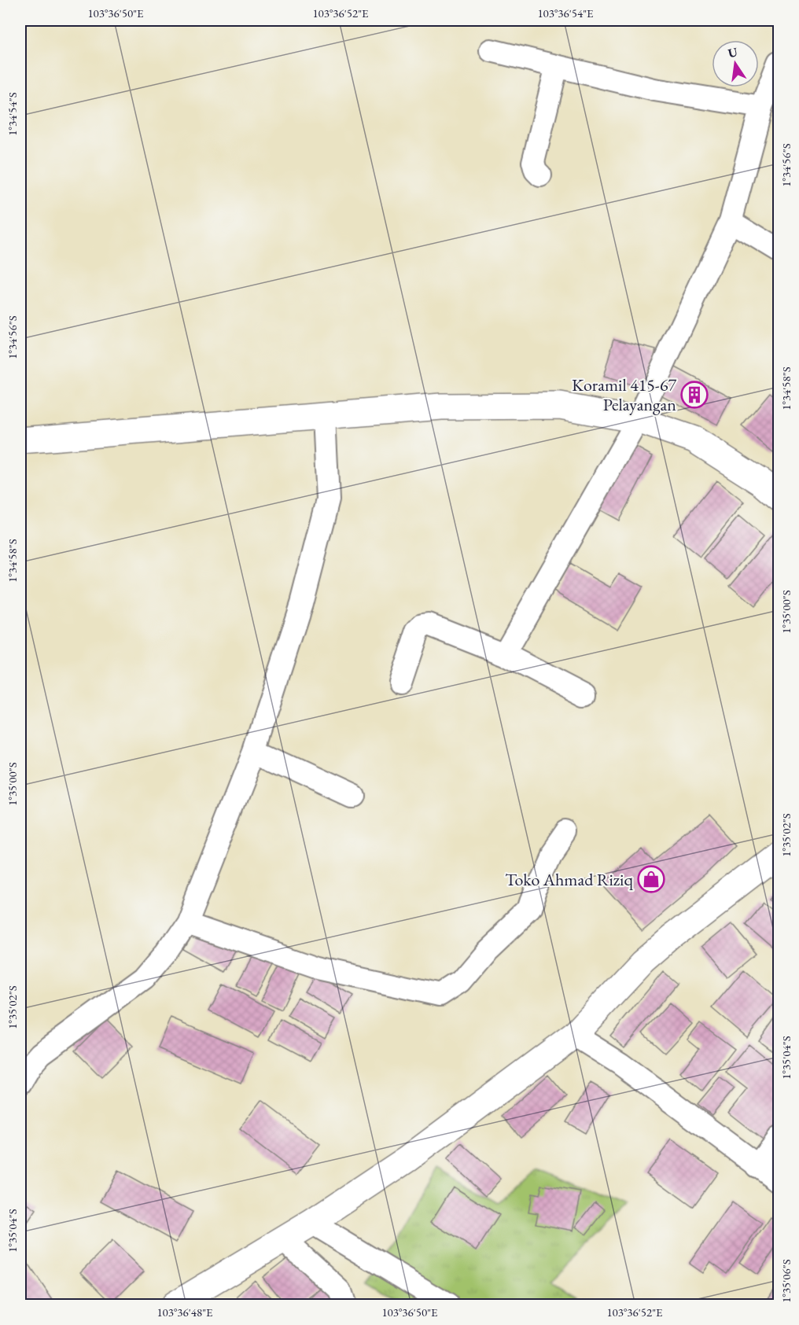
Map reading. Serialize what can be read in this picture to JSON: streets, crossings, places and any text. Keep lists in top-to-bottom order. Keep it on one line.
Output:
{"places":{"building":["Koramil 415-67 Pelayangan"],"shop":["Toko Ahmad Riziq"]},"north":"top","coordinates":["103°36'50\"E","103°36'52\"E","103°36'54\"E","1°34'54\"S","1°34'56\"S","1°34'58\"S","1°35'00\"S","1°35'02\"S","1°35'04\"S","1°35'06\"S","103°36'48\"E"]}
